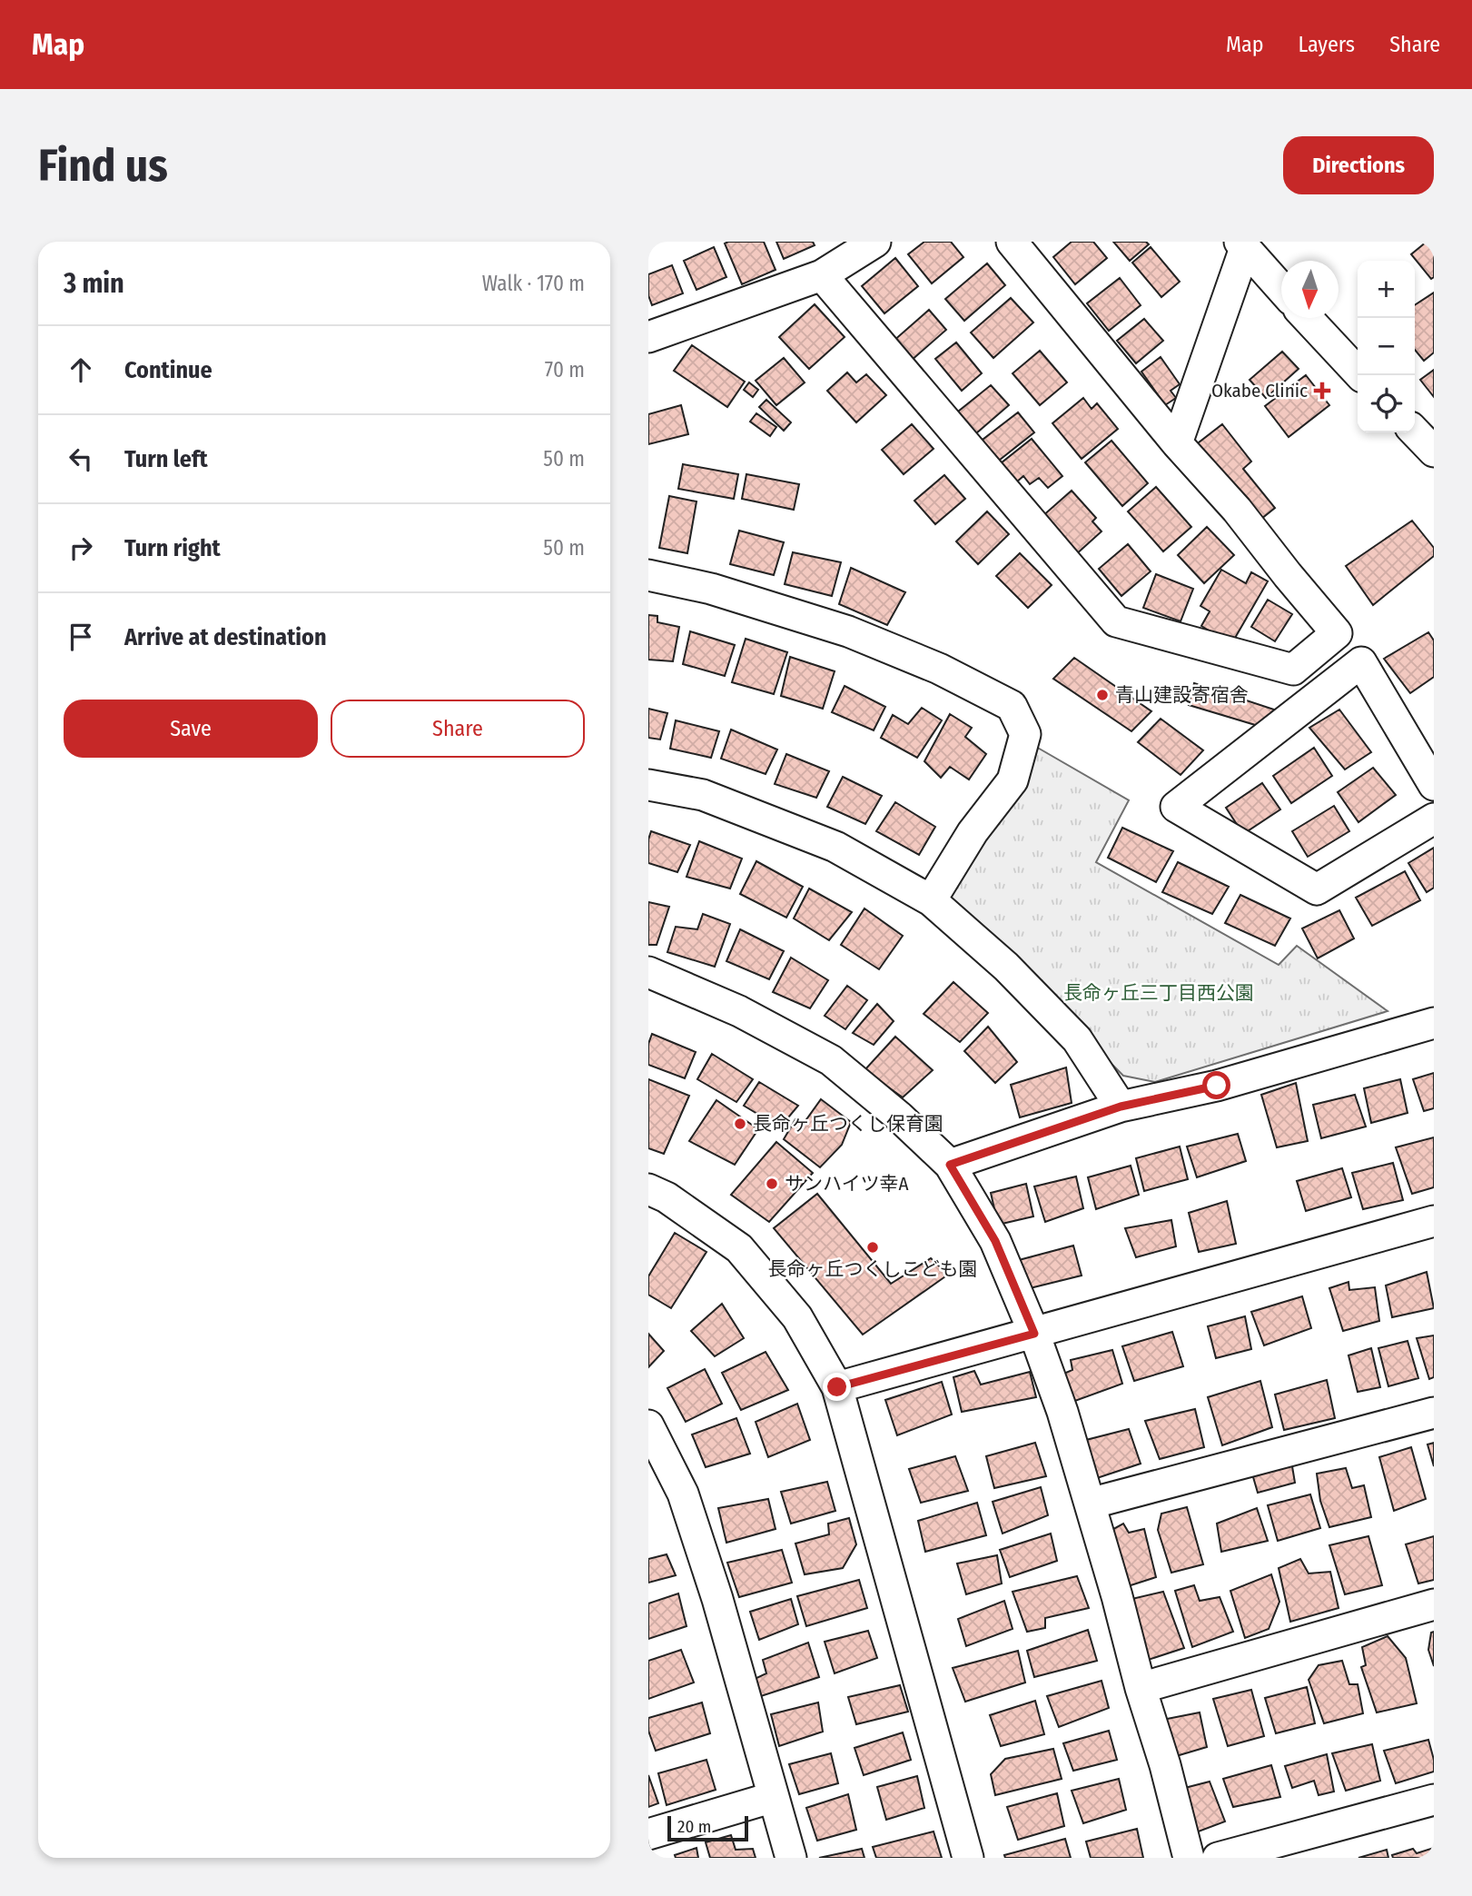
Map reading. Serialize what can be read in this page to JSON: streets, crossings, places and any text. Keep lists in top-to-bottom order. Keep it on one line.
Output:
{"parks":["長命ヶ丘三丁目西公園"],"places":{"health":["Okabe Clinic"],"other":["青山建設寄宿舎","長命ヶ丘つくし保育園","サンハイツ幸A","長命ヶ丘つくしこども園"]},"scale_bar":"20 m","north":"bottom","page":{"header":"Map","nav":["Map","Layers","Share"],"buttons":["Directions",["Save","Share"]],"title":"Find us","heading":["3 min","Walk · 170 m"],"map_buttons":["+","−"],"list":[["Continue","70 m"],["Turn left","50 m"],["Turn right","50 m"],"Arrive at destination"],"scale":"20 m"}}
